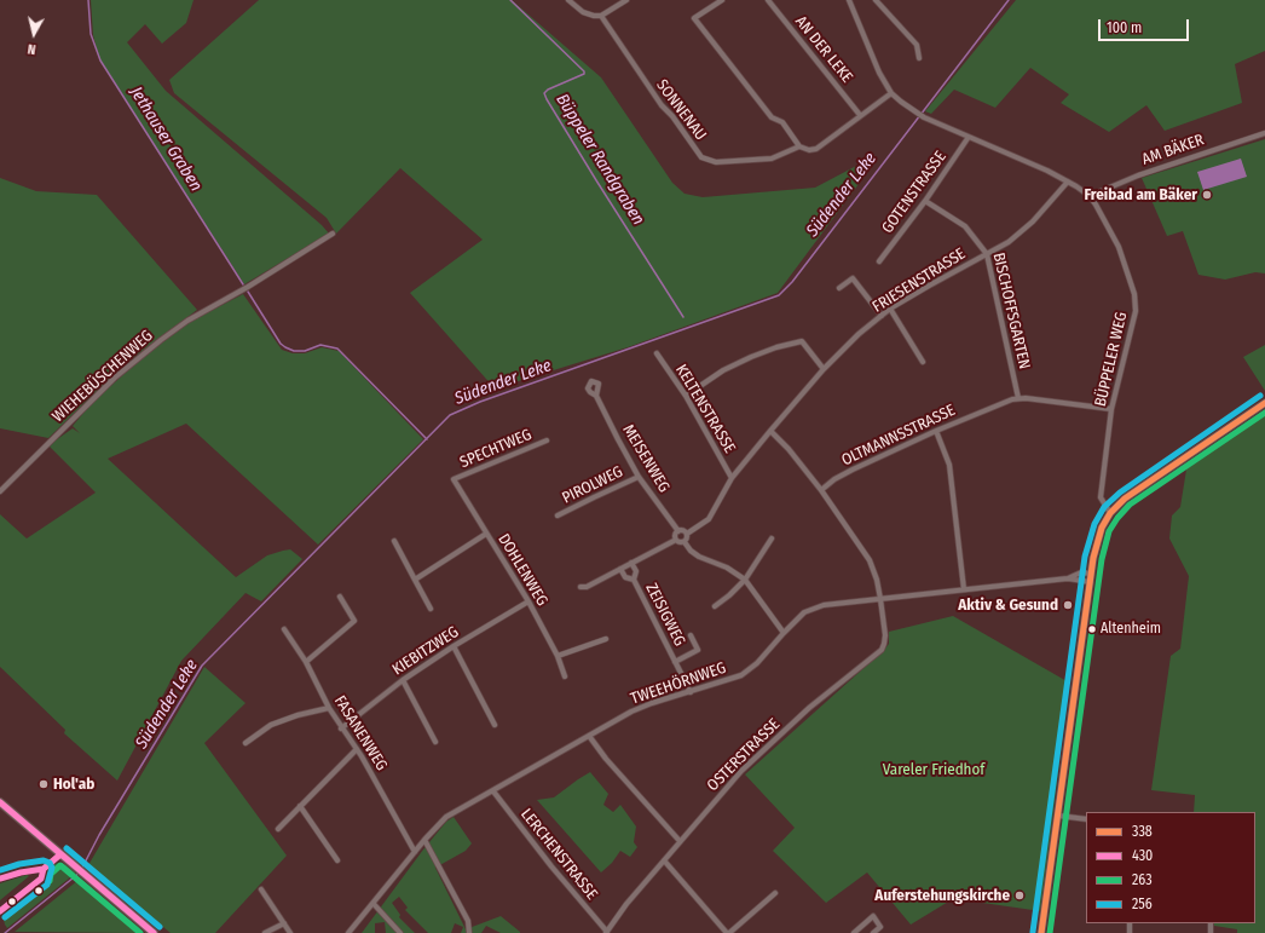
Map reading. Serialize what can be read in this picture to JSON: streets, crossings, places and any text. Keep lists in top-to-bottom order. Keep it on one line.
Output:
{"streets":{"street":["AN DER LEKE","SONNENAU","AM BÄKER","GOTENSTRASSE","FRIESENSTRASSE","BISCHOFFSGARTEN","BÜPPELER WEG","WIEHEBÜSCHENWEG","KELTENSTRASSE","OLTMANNSSTRASSE","SPECHTWEG","MEISENWEG","PIROLWEG","DOHLENWEG","ZEISIGWEG","KIEBITZWEG","TWEEHÖRNWEG","FASANENWEG","OSTERSTRASSE","LERCHENSTRASSE"]},"crossings":[["AM BÄKER","BÜPPELER WEG"],["GOTENSTRASSE","BISCHOFFSGARTEN"],["GOTENSTRASSE","BÜPPELER WEG"],["FRIESENSTRASSE","BISCHOFFSGARTEN"],["FRIESENSTRASSE","BÜPPELER WEG"],["FRIESENSTRASSE","KELTENSTRASSE"],["FRIESENSTRASSE","MEISENWEG"],["BISCHOFFSGARTEN","OLTMANNSSTRASSE"],["BÜPPELER WEG","OLTMANNSSTRASSE"],["SPECHTWEG","DOHLENWEG"],["MEISENWEG","PIROLWEG"],["DOHLENWEG","KIEBITZWEG"],["ZEISIGWEG","TWEEHÖRNWEG"],["KIEBITZWEG","FASANENWEG"],["TWEEHÖRNWEG","FASANENWEG"],["TWEEHÖRNWEG","OSTERSTRASSE"],["TWEEHÖRNWEG","LERCHENSTRASSE"],["OSTERSTRASSE","LERCHENSTRASSE"]],"water":["Jethauser Graben","Büppeler Randgraben","Südender Leke"],"parks":["Vareler Friedhof"],"places":["Freibad am Bäker","Aktiv & Gesund","Altenheim","Hol'ab","Auferstehungskirche"],"lines":["transit line 256","transit line 338","transit line 263","transit line 430"],"legend":["338","430","263","256"],"scale_bar":"100 m","north":"bottom"}
